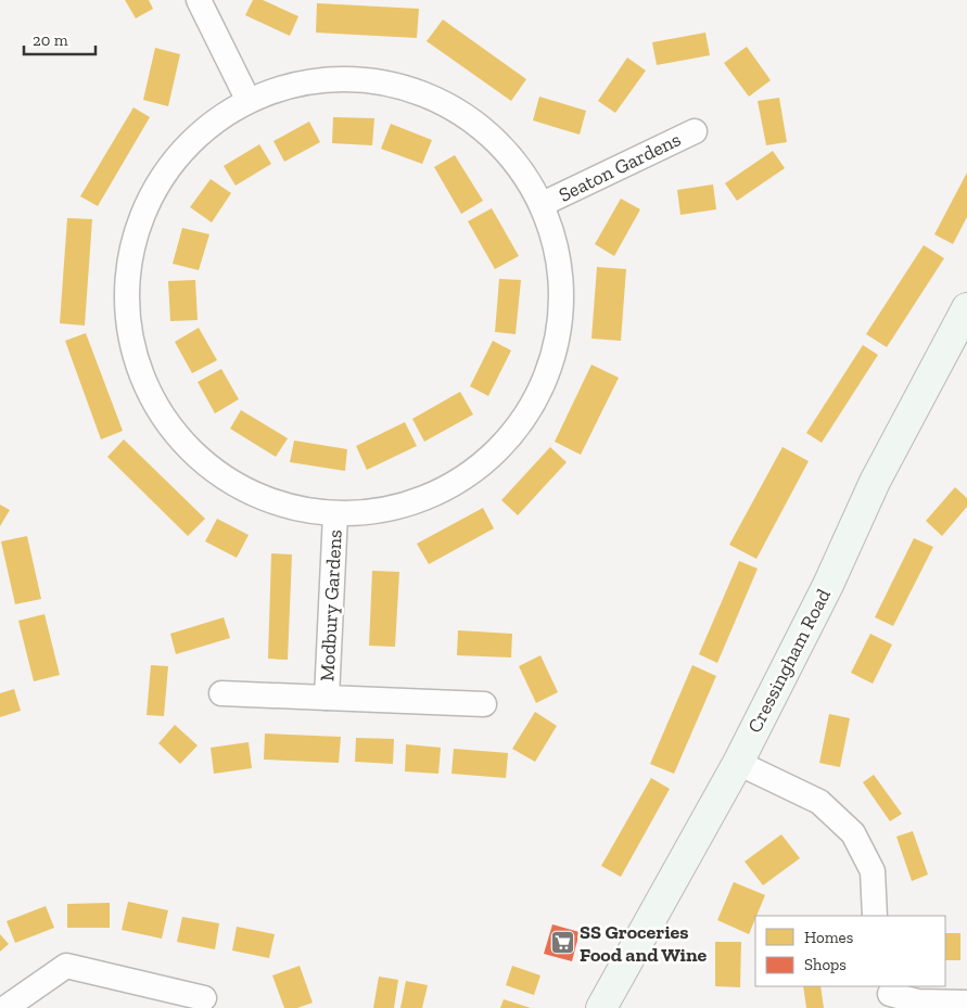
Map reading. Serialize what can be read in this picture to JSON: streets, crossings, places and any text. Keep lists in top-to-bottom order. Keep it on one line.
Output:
{"streets":{"street":["Seaton Gardens","Modbury Gardens","Cressingham Road"]},"places":{"supermarket":["SS Groceries Food and Wine"]},"legend":["Homes","Shops"],"scale_bar":"20 m"}
